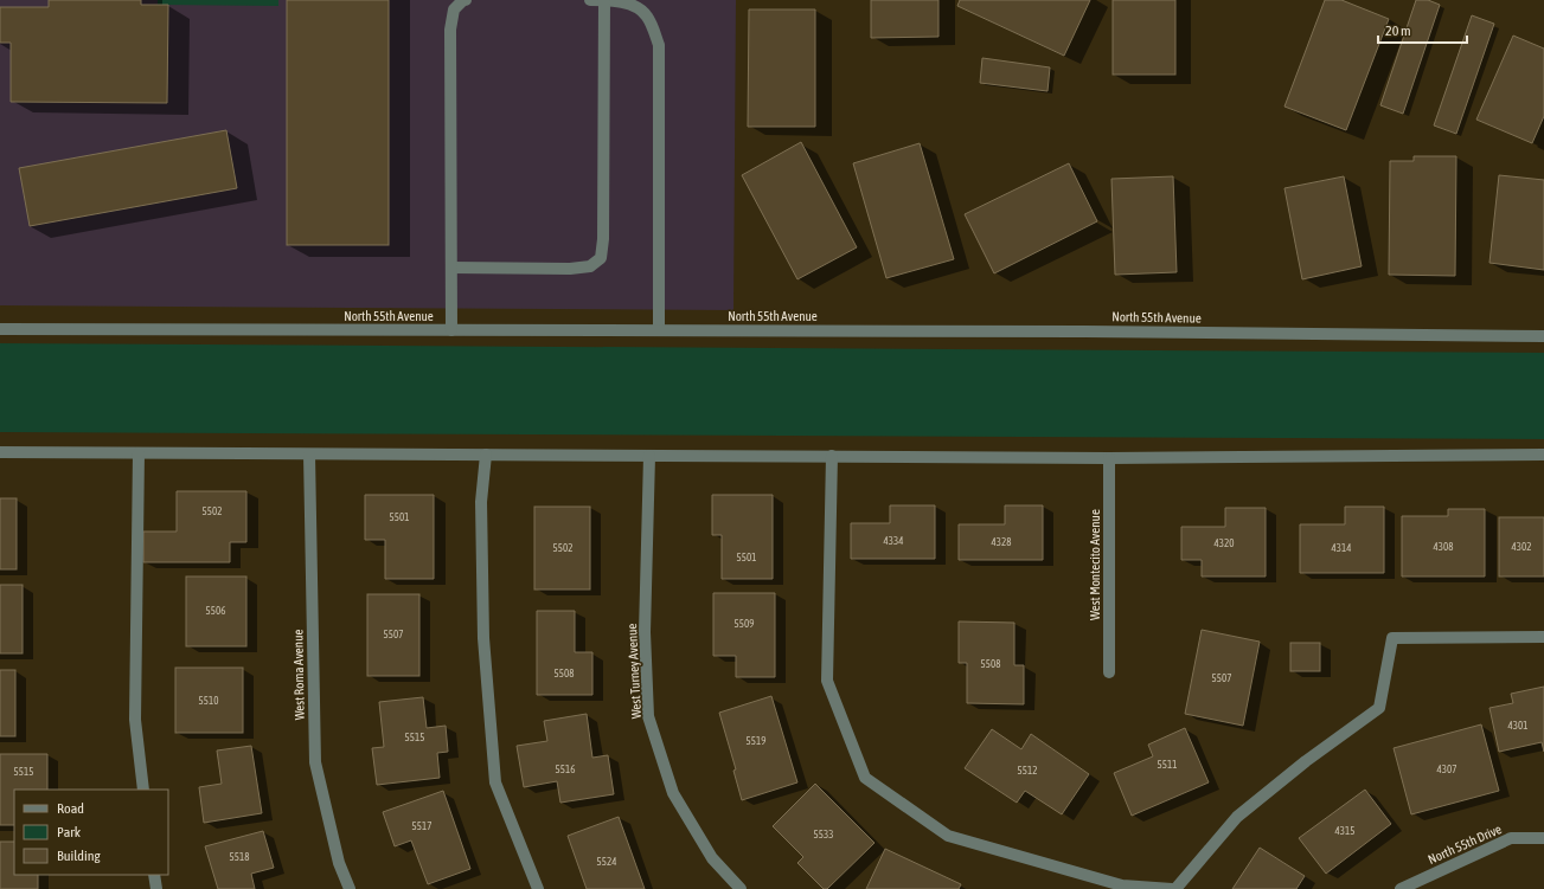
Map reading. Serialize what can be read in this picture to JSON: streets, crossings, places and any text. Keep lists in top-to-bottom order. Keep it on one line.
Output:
{"streets":{"street":["North 55th Avenue","West Montecito Avenue","West Turney Avenue","West Roma Avenue","North 55th Drive"]},"house_numbers":["5502","5501","4334","4328","4320","4308","4302","5502","4314","5501","5506","5509","5507","5508","5508","5507","5510","4301","5515","5519","5511","5516","4307","5512","5515","5517","4315","5533","5518","5524"],"legend":["Road","Park","Building"],"scale_bar":"20 m"}
